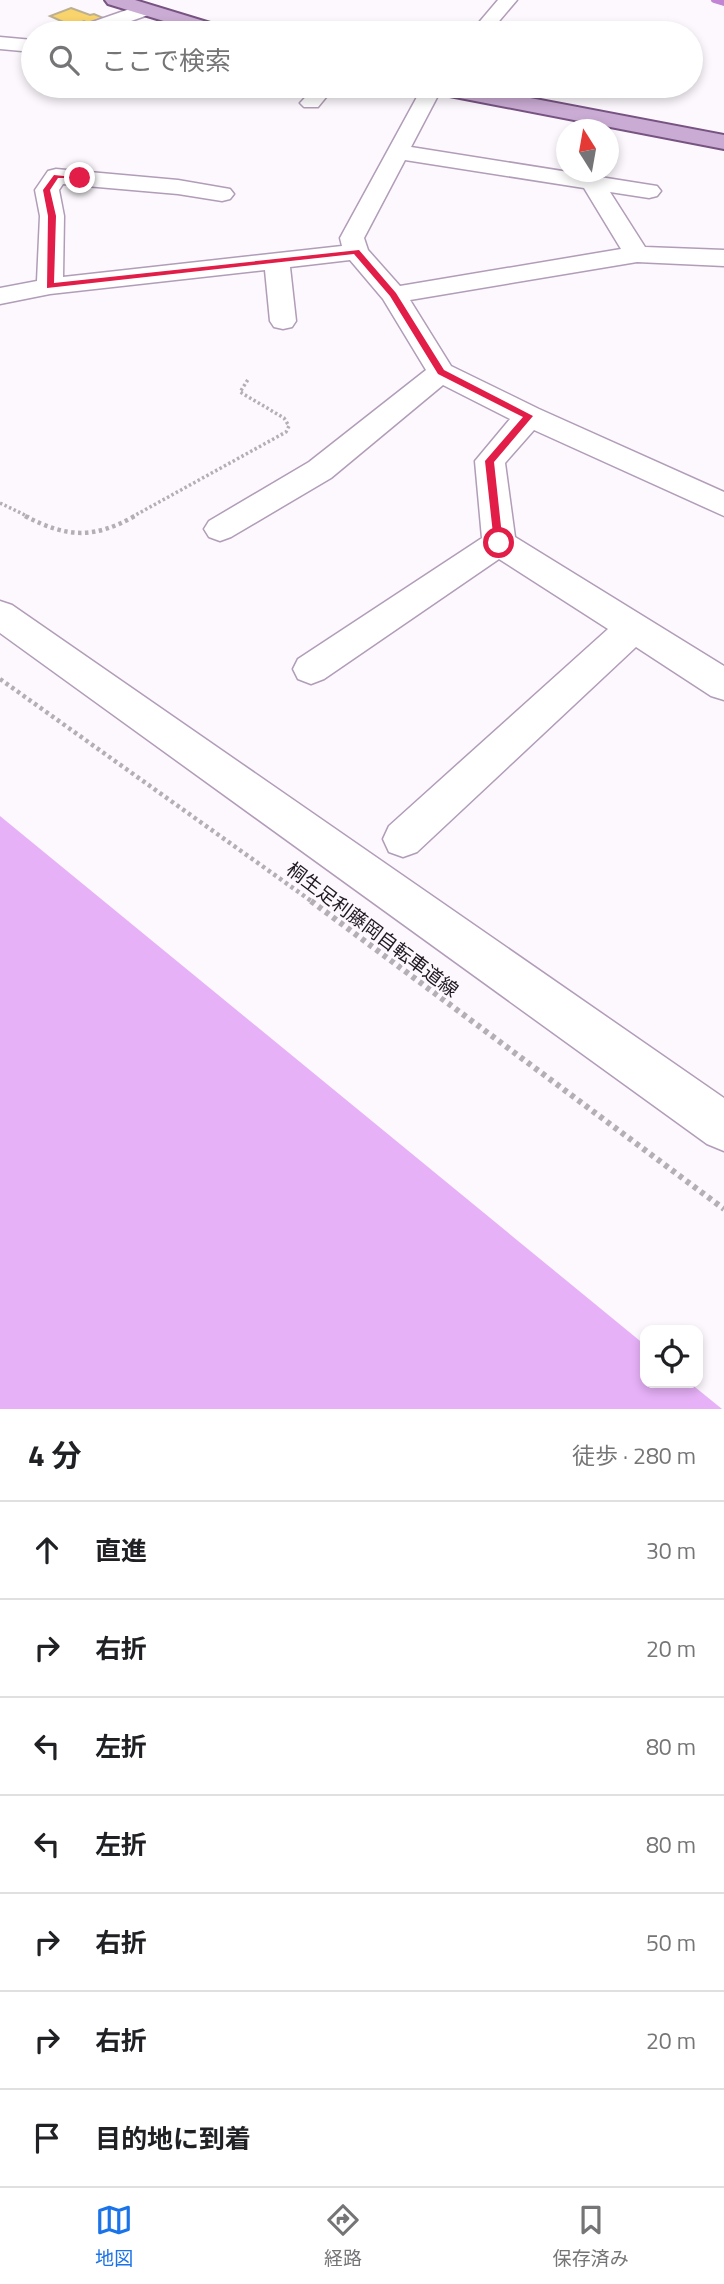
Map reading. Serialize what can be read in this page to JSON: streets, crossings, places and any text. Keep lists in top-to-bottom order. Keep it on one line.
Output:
{"streets":{"path":["桐生足利藤岡自転車道線"]},"north":"top","page":{"search":"ここで検索","heading":["4 分","徒歩 · 280 m"],"list":[["直進","30 m"],["右折","20 m"],["左折","80 m"],["左折","80 m"],["右折","50 m"],["右折","20 m"],"目的地に到着"],"nav":["地図","経路","保存済み"]}}
